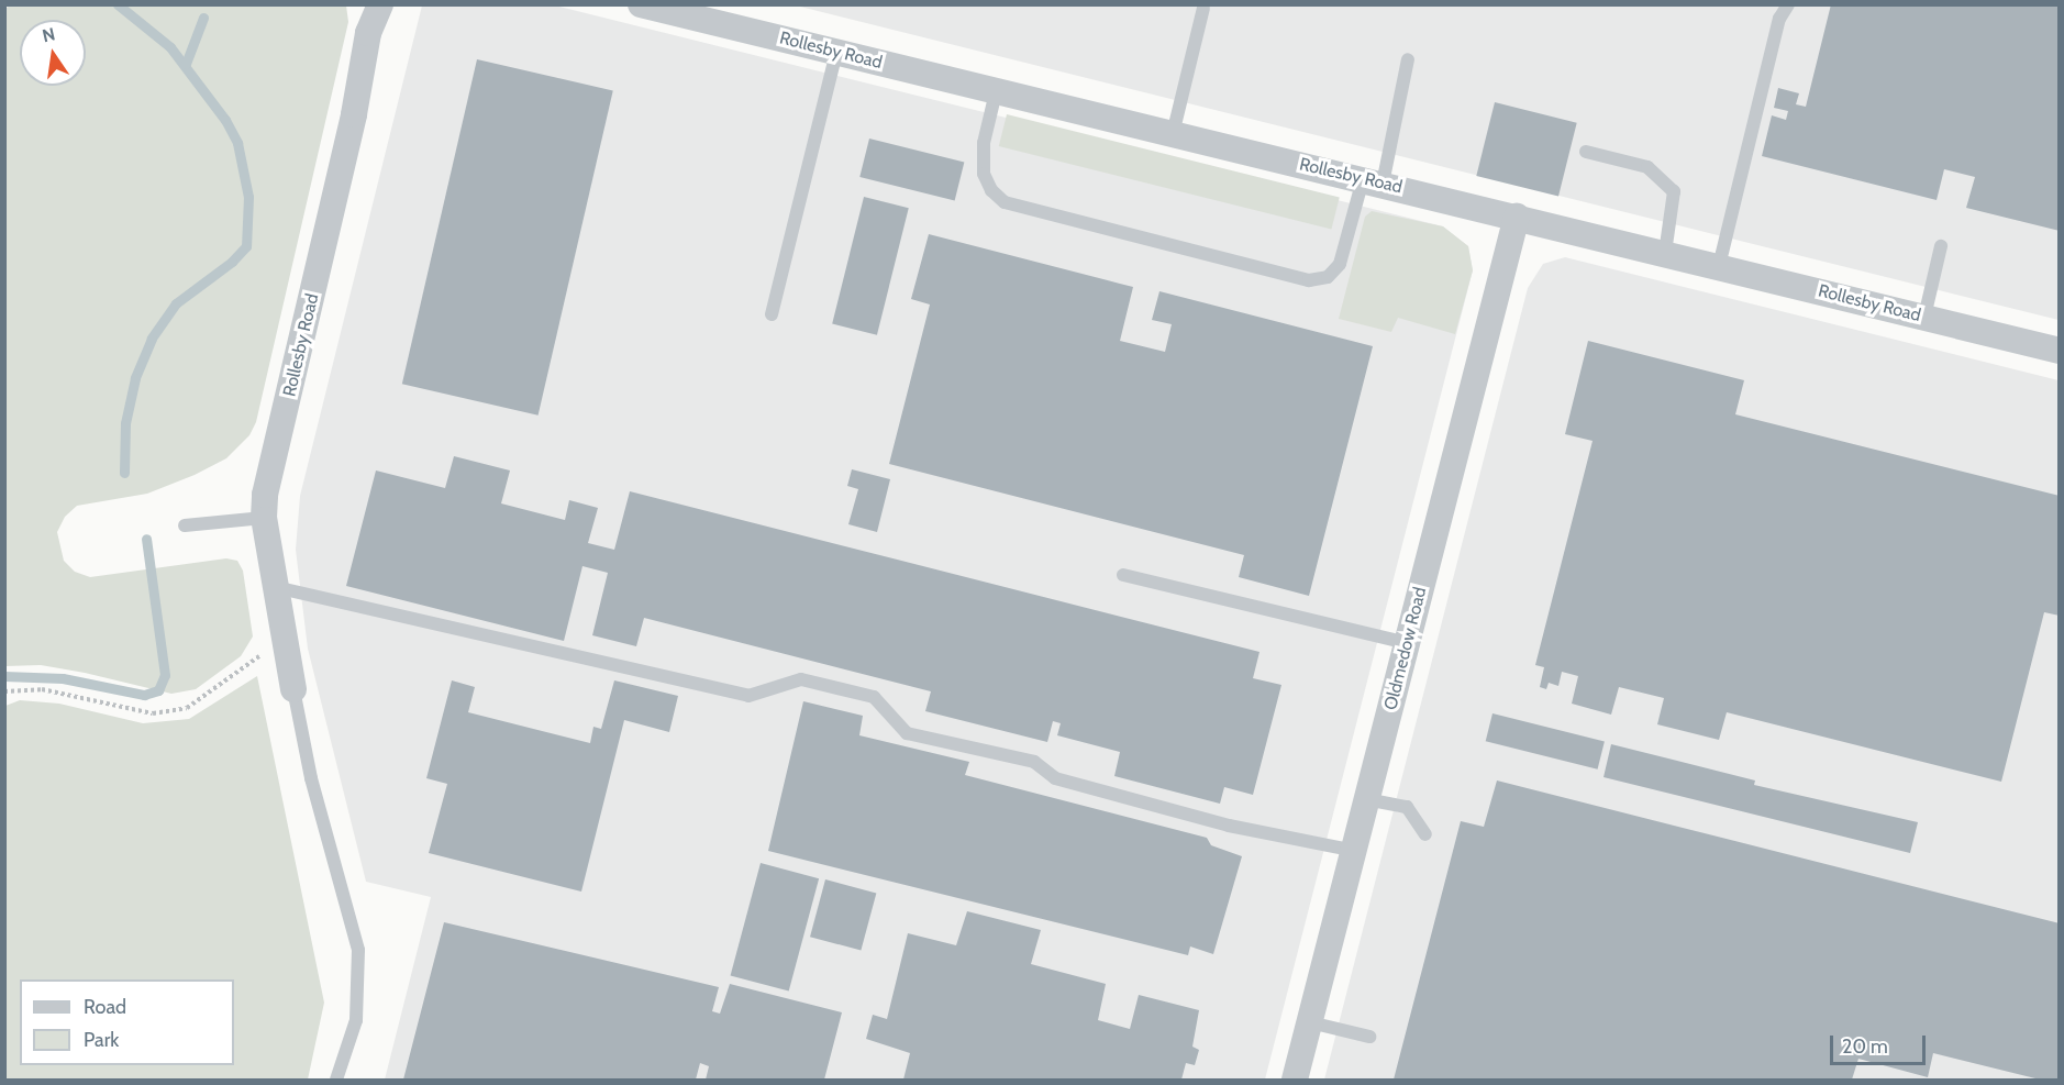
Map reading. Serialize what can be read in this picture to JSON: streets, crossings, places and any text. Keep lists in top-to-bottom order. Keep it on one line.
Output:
{"streets":{"street":["Rollesby Road","Oldmedow Road"]},"crossings":[["Rollesby Road","Oldmedow Road"]],"legend":["Road","Park"],"scale_bar":"20 m","north":"top"}
